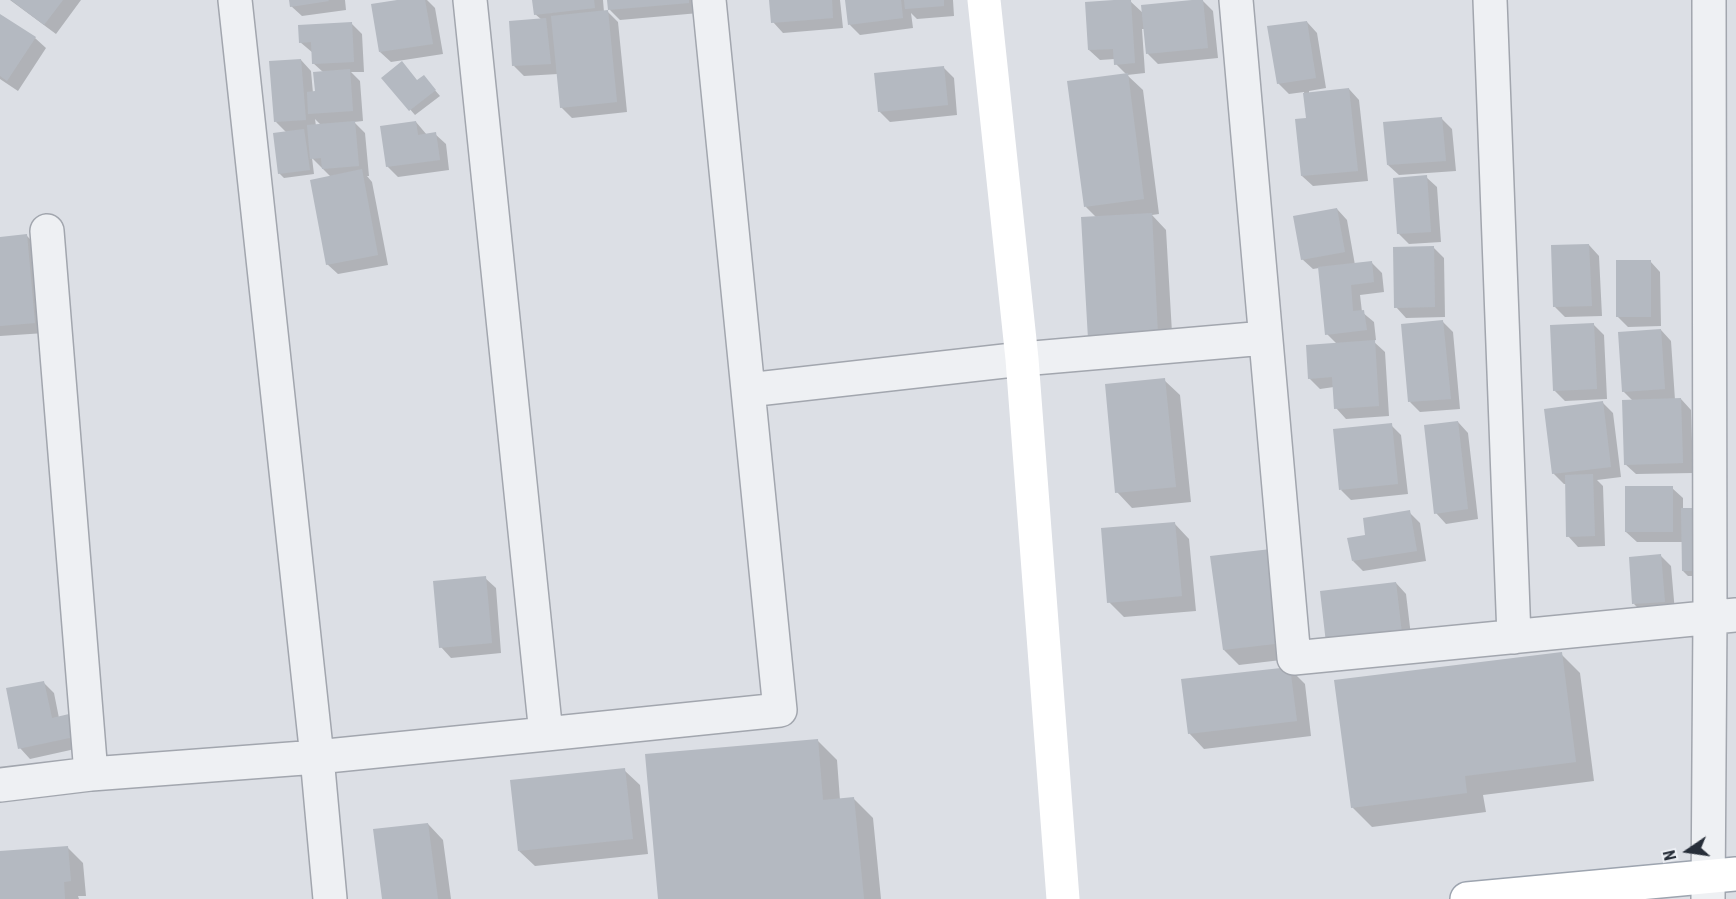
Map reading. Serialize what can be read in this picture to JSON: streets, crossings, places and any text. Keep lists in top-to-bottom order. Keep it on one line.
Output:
{"north":"left"}
